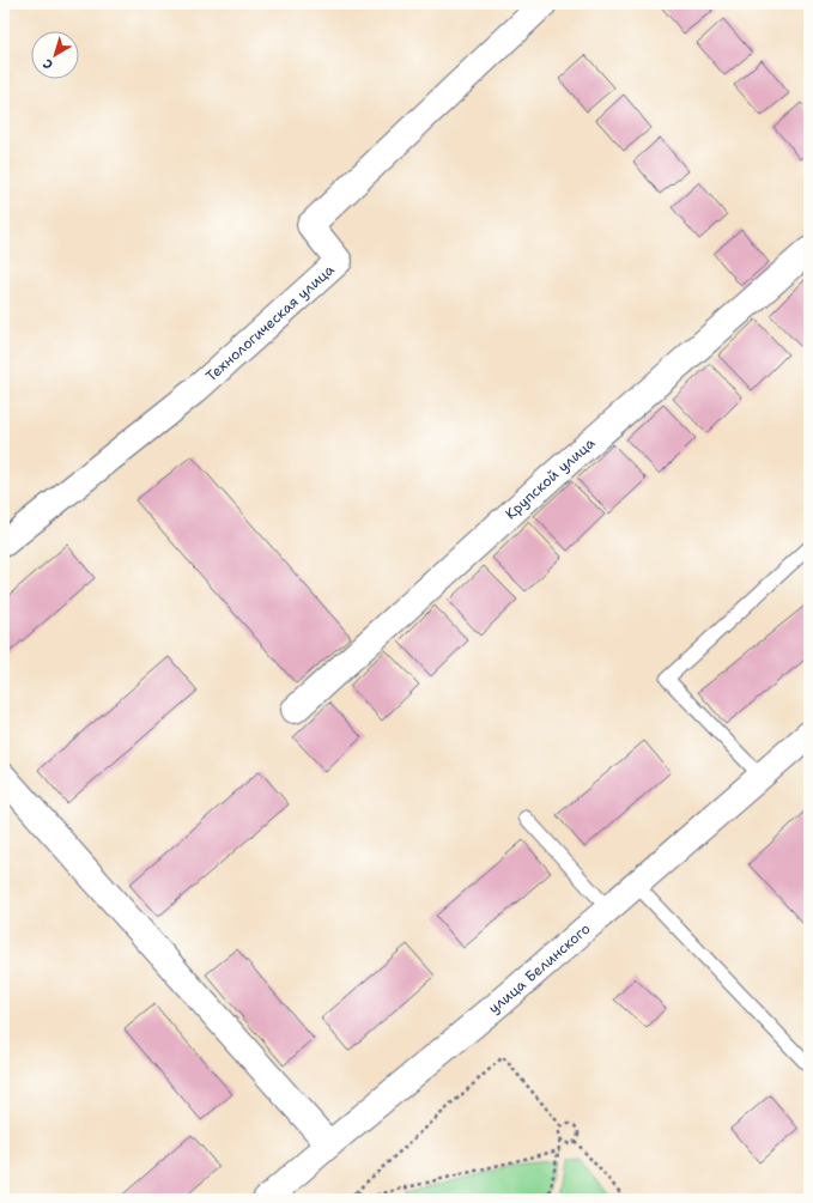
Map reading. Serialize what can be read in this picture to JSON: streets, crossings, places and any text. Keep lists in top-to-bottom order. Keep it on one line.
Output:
{"streets":{"street":["Технологическая улица","Крупской улица","улица Белинского"]},"north":"bottom left"}
